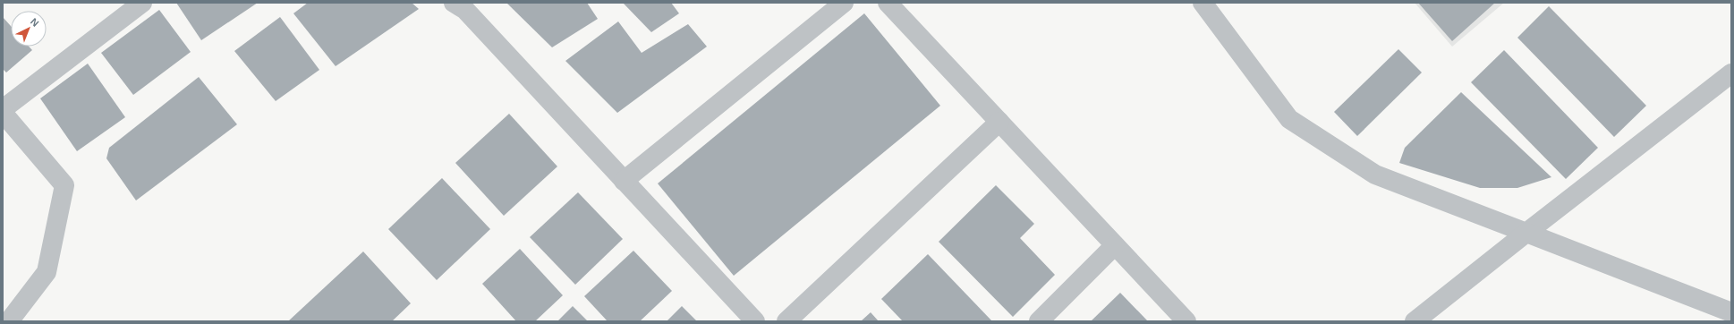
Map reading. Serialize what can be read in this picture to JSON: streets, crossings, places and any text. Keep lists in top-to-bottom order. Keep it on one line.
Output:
{"north":"top right"}
